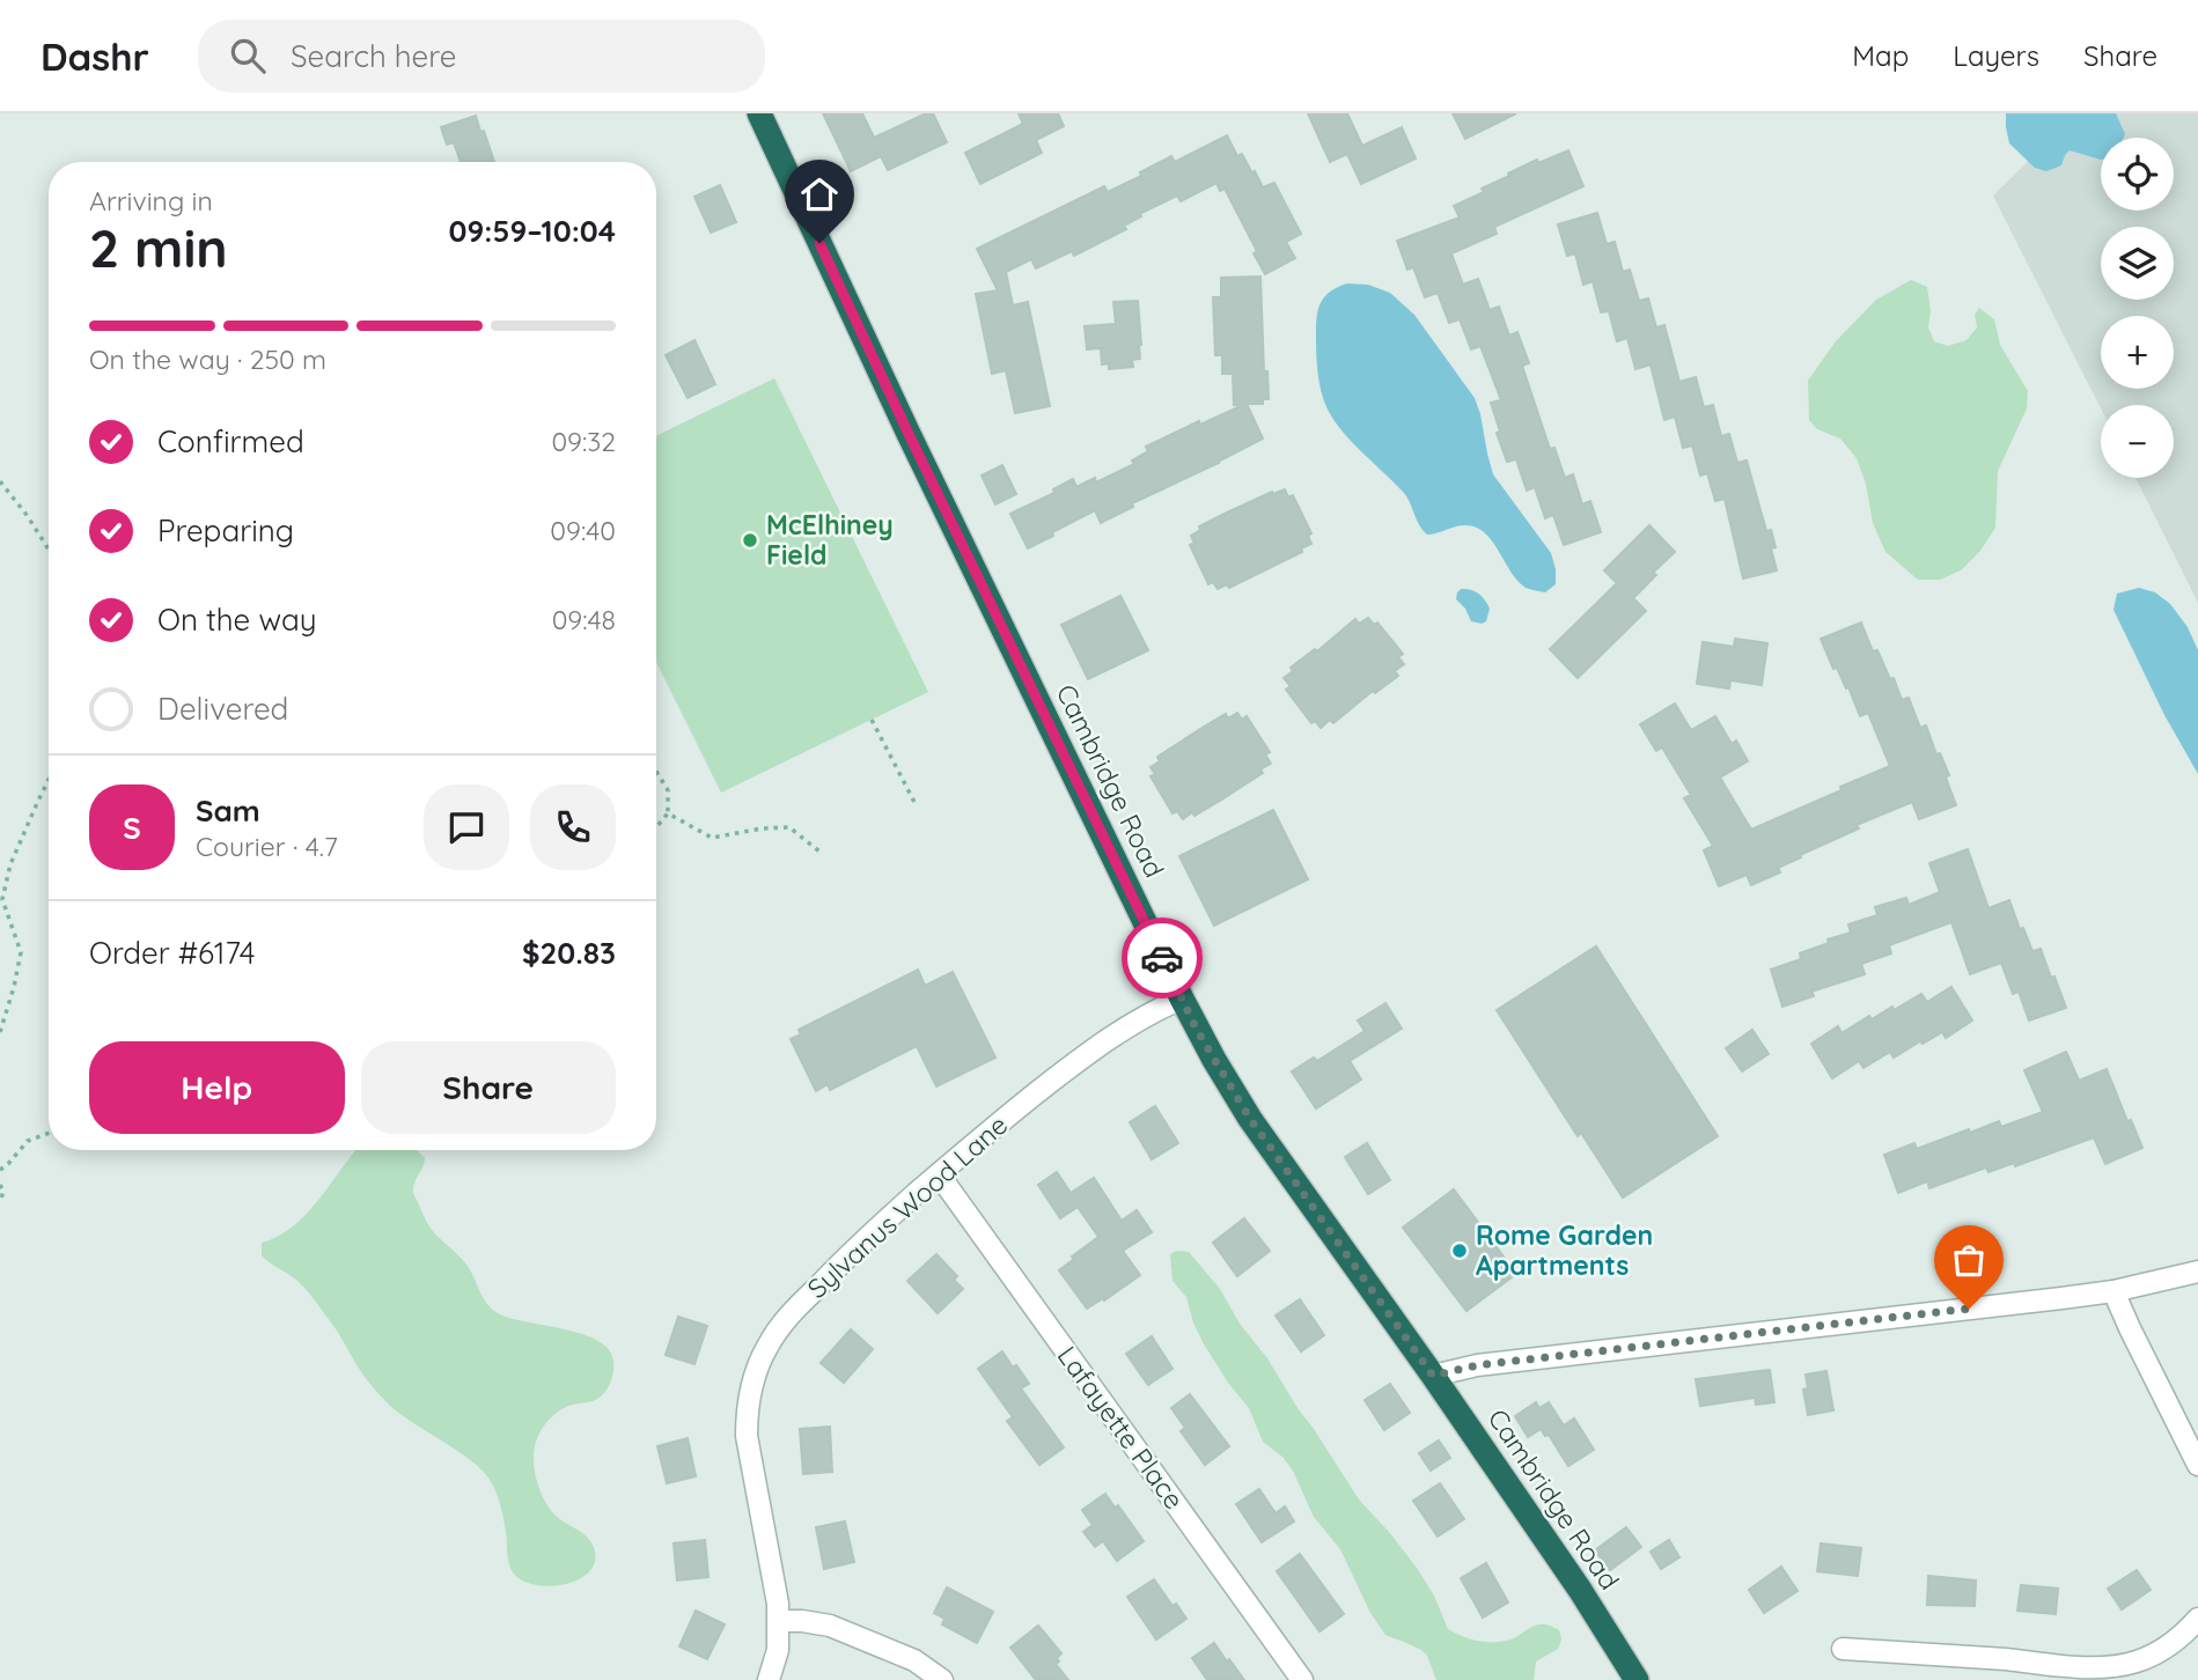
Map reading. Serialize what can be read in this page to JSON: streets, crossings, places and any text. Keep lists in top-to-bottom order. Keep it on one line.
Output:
{"streets":{"highway":["Cambridge Road"],"street":["Sylvanus Wood Lane","Lafayette Place"]},"crossings":[["Cambridge Road","Sylvanus Wood Lane"],["Sylvanus Wood Lane","Lafayette Place"]],"places":["McElhiney Field","Rome Garden Apartments"],"page":{"header":"Dashr","search":"Search here","nav":["Map","Layers","Share"],"map_buttons":["+","−"],"heading":["2 min","Arriving in","09:59–10:04"],"panel":["Sam","Courier · 4.7","Order #6174","$20.83"],"bar":"On the way · 250 m","list":[["Confirmed","09:32"],["Preparing","09:40"],["On the way","09:48"],"Delivered"],"round":"S","buttons":["Help","Share"]}}
